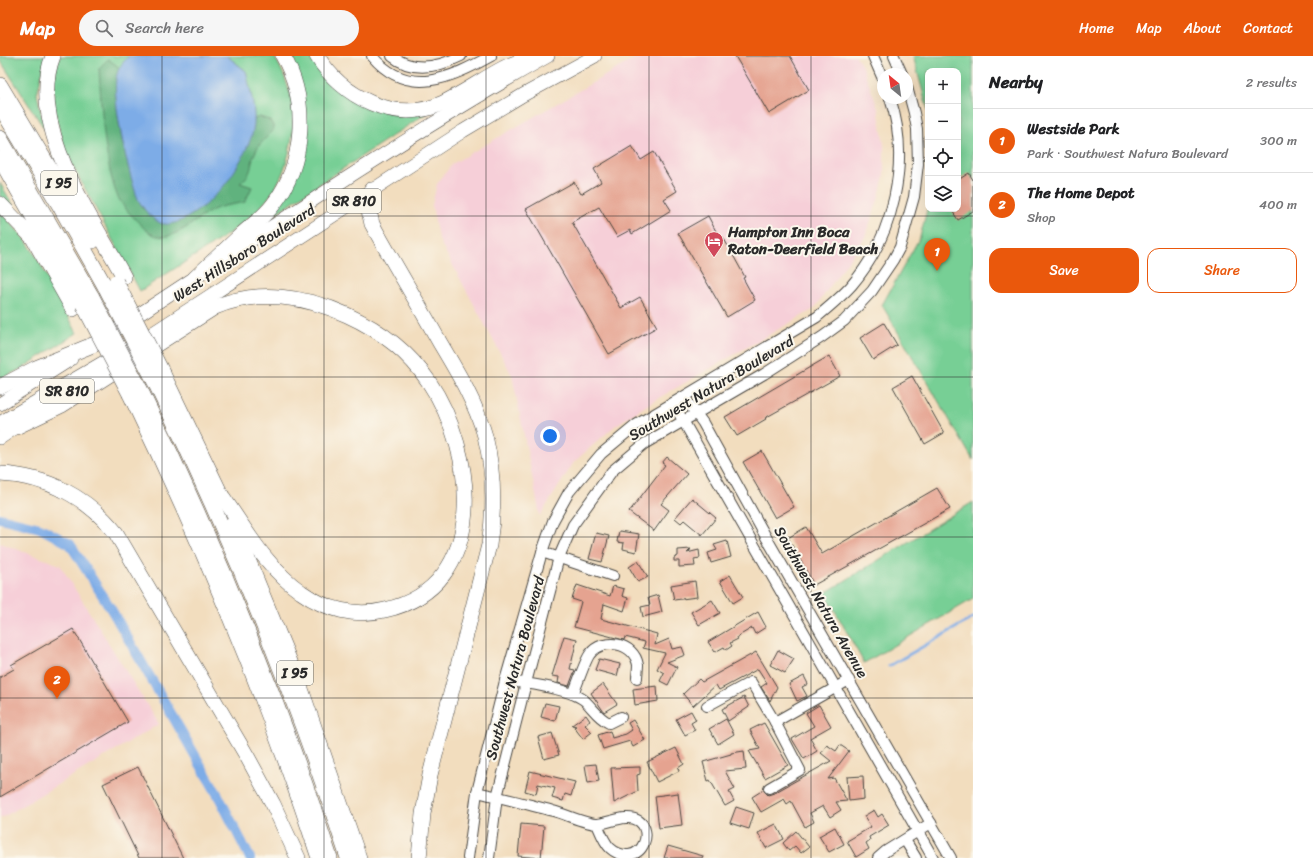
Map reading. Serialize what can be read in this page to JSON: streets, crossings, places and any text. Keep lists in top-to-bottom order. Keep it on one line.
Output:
{"streets":{"highway":["I 95"],"main road":["SR 810","West Hillsboro Boulevard"],"street":["Southwest Natura Boulevard","Southwest Natura Avenue"]},"crossings":[["I 95","West Hillsboro Boulevard"],["Southwest Natura Boulevard","Southwest Natura Avenue"]],"places":{"hotel":["Hampton Inn Boca Raton-Deerfield Beach"]},"north":"top left","page":{"header":"Map","search":"Search here","nav":["Home","Map","About","Contact"],"heading":["Nearby","2 results"],"map_buttons":["+","−"],"list":[{"mark":"1","name":"Westside Park","note":"Park · Southwest Natura Boulevard","value":"300 m"},{"mark":"2","name":"The Home Depot","note":"Shop","value":"400 m"}],"buttons":["Save","Share"],"pins":["1","2"]}}
